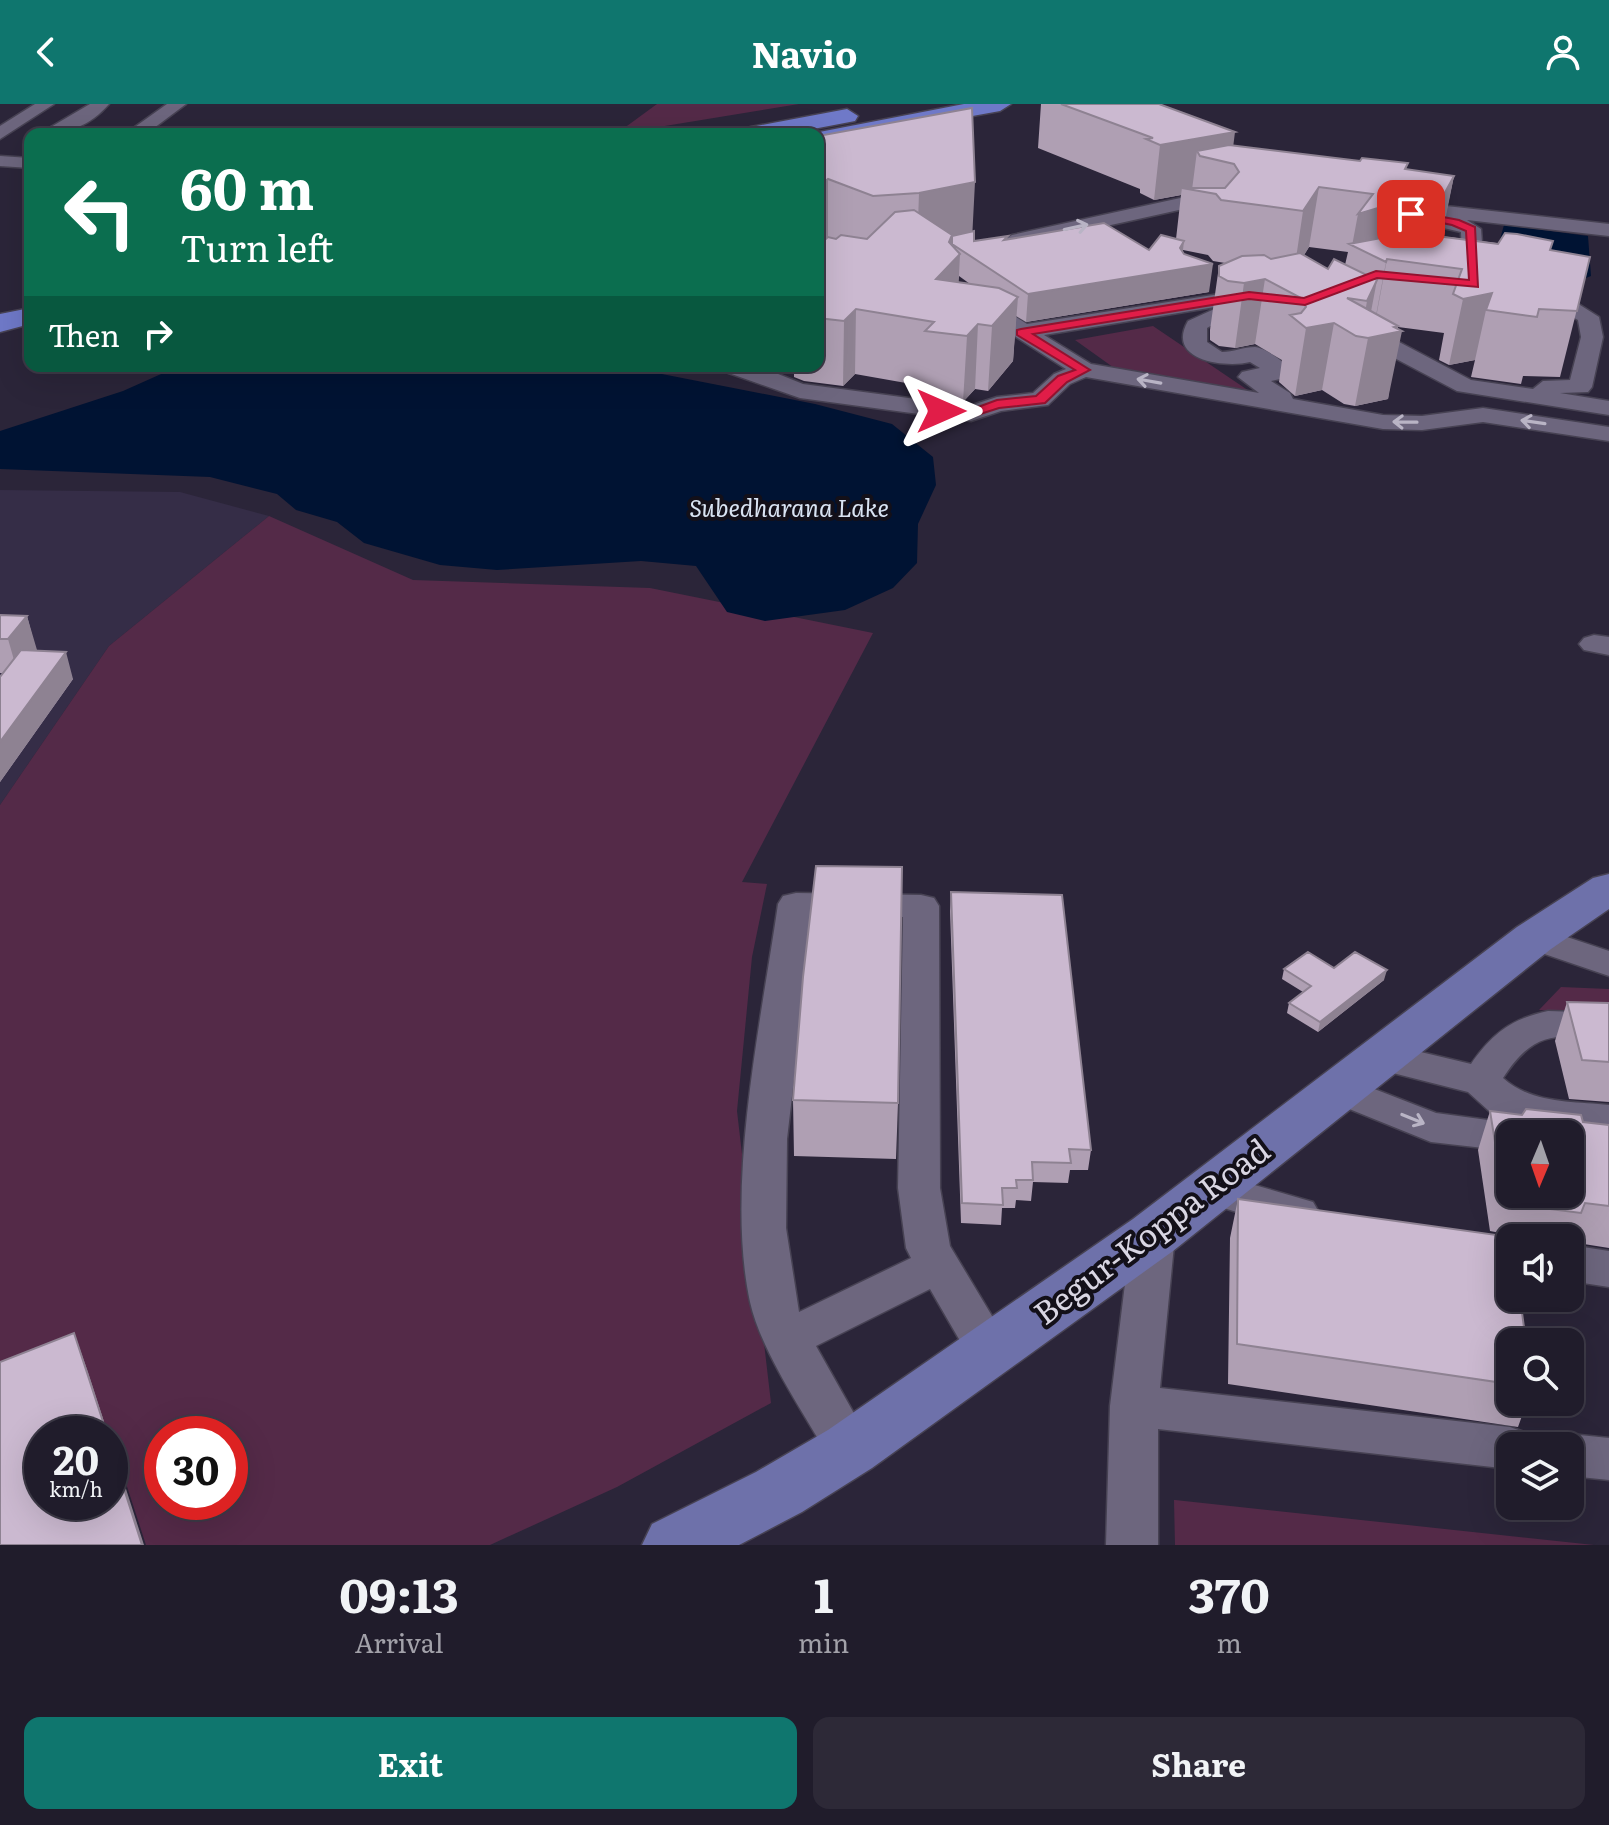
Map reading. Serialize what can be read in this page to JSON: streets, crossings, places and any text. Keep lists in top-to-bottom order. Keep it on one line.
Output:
{"streets":{"main road":["Begur-Koppa Road"]},"water":["Subedharana Lake"],"north":"bottom","page":{"header":"Navio","turn":["60 m","Turn left"],"then":"Then","speed":"20 km/h","limit":"30","eta":["09:13","Arrival","1","min","370","m"],"buttons":["Exit","Share"]}}
